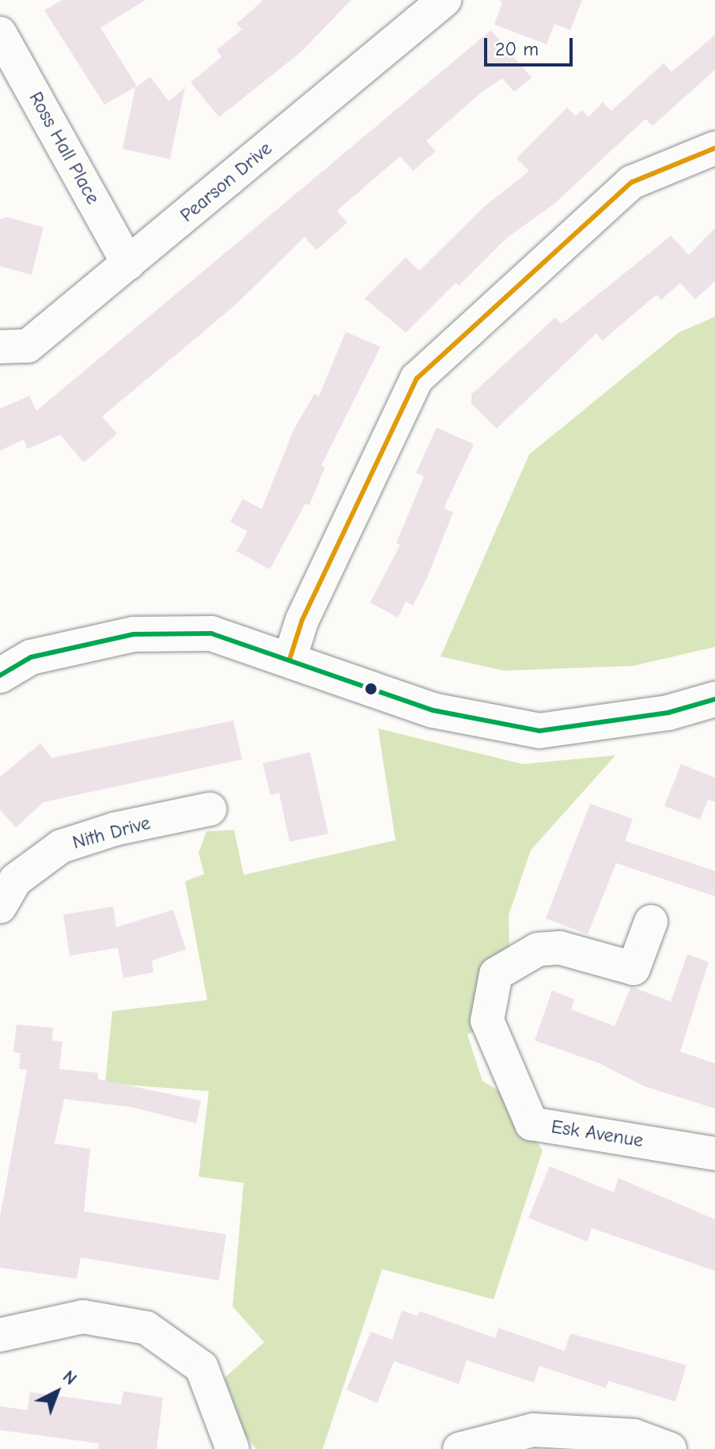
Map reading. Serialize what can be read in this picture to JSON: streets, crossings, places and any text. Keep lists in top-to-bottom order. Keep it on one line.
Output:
{"streets":{"street":["Ross Hall Place","Pearson Drive","Nith Drive","Esk Avenue"]},"crossings":[["Ross Hall Place","Pearson Drive"]],"scale_bar":"20 m","north":"top right"}
